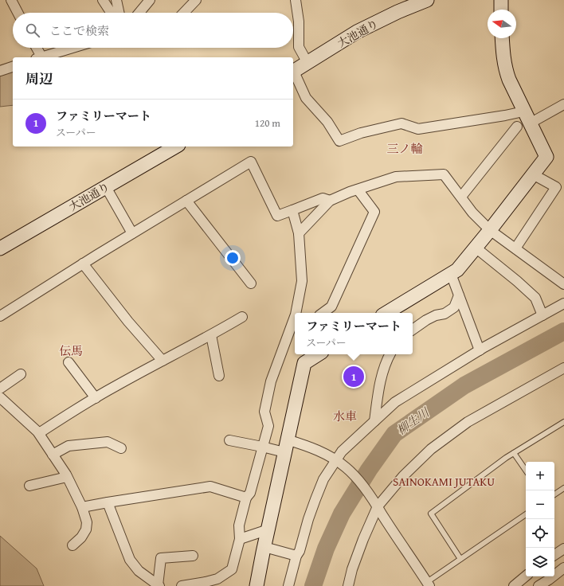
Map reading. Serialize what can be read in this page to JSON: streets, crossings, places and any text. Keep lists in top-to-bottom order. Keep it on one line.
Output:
{"streets":{"street":["大池通り"]},"districts":["三ノ輪","伝馬","水車","SAINOKAMI JUTAKU"],"water":["柳生川"],"north":"left","page":{"search":"ここで検索","heading":"周辺","list":[{"mark":"1","name":"ファミリーマート","note":"スーパー","value":"120 m"}],"popup":["ファミリーマート","スーパー"],"pins":"1","map_buttons":["+","−"]}}
